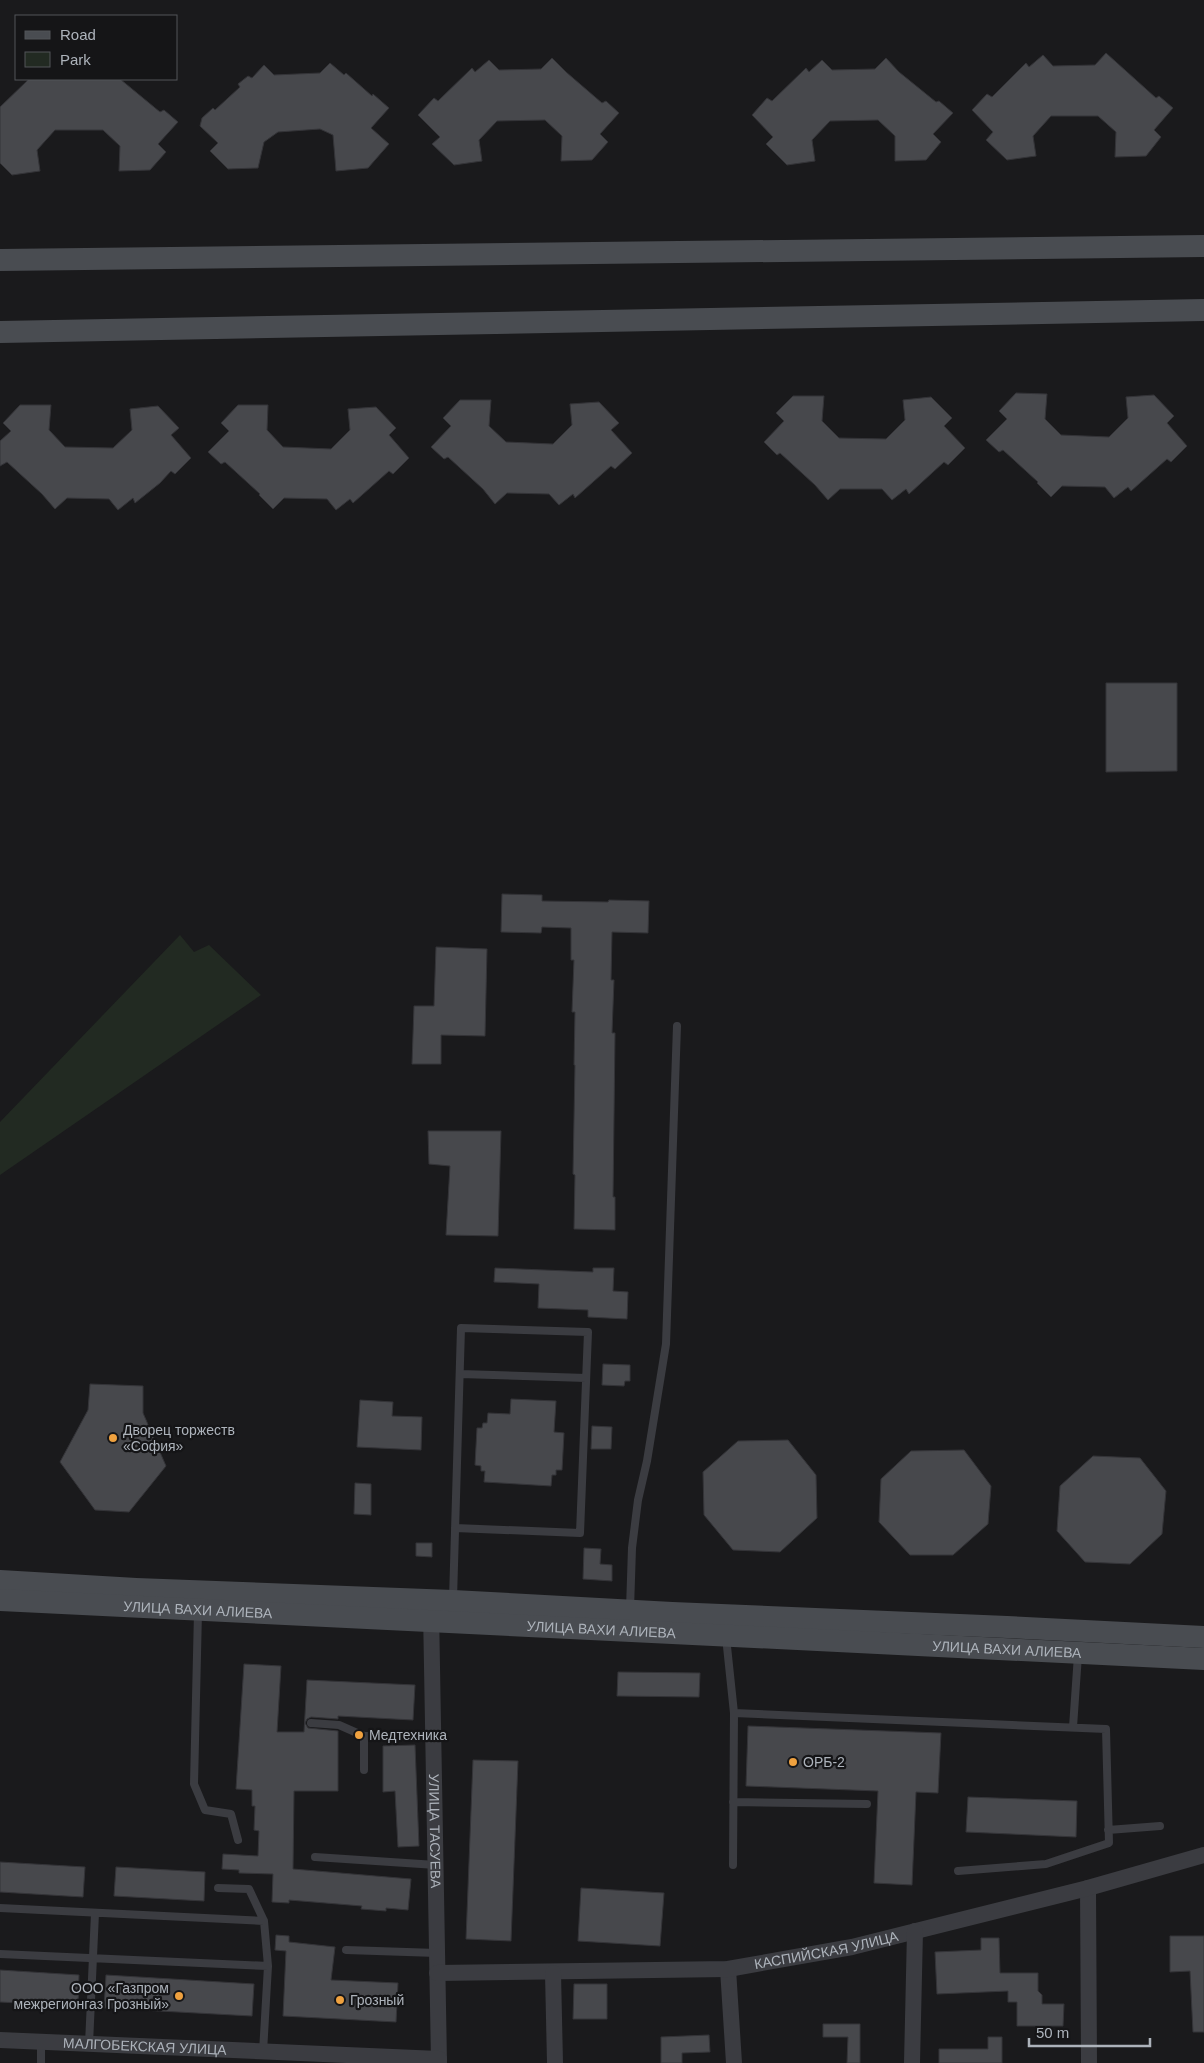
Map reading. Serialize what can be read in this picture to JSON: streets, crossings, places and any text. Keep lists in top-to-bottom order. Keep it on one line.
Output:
{"streets":{"main road":["УЛИЦА ВАХИ АЛИЕВА"],"street":["УЛИЦА ТАСУЕВА","КАСПИЙСКАЯ УЛИЦА","МАЛГОБЕКСКАЯ УЛИЦА"]},"crossings":[["УЛИЦА ВАХИ АЛИЕВА","УЛИЦА ТАСУЕВА"],["УЛИЦА ТАСУЕВА","КАСПИЙСКАЯ УЛИЦА"],["УЛИЦА ТАСУЕВА","МАЛГОБЕКСКАЯ УЛИЦА"]],"places":["Дворец торжеств «София»","Медтехника","ОРБ-2","ООО «Газпром межрегионгаз Грозный»","Грозный"],"legend":["Road","Park"],"scale_bar":"50 m"}
